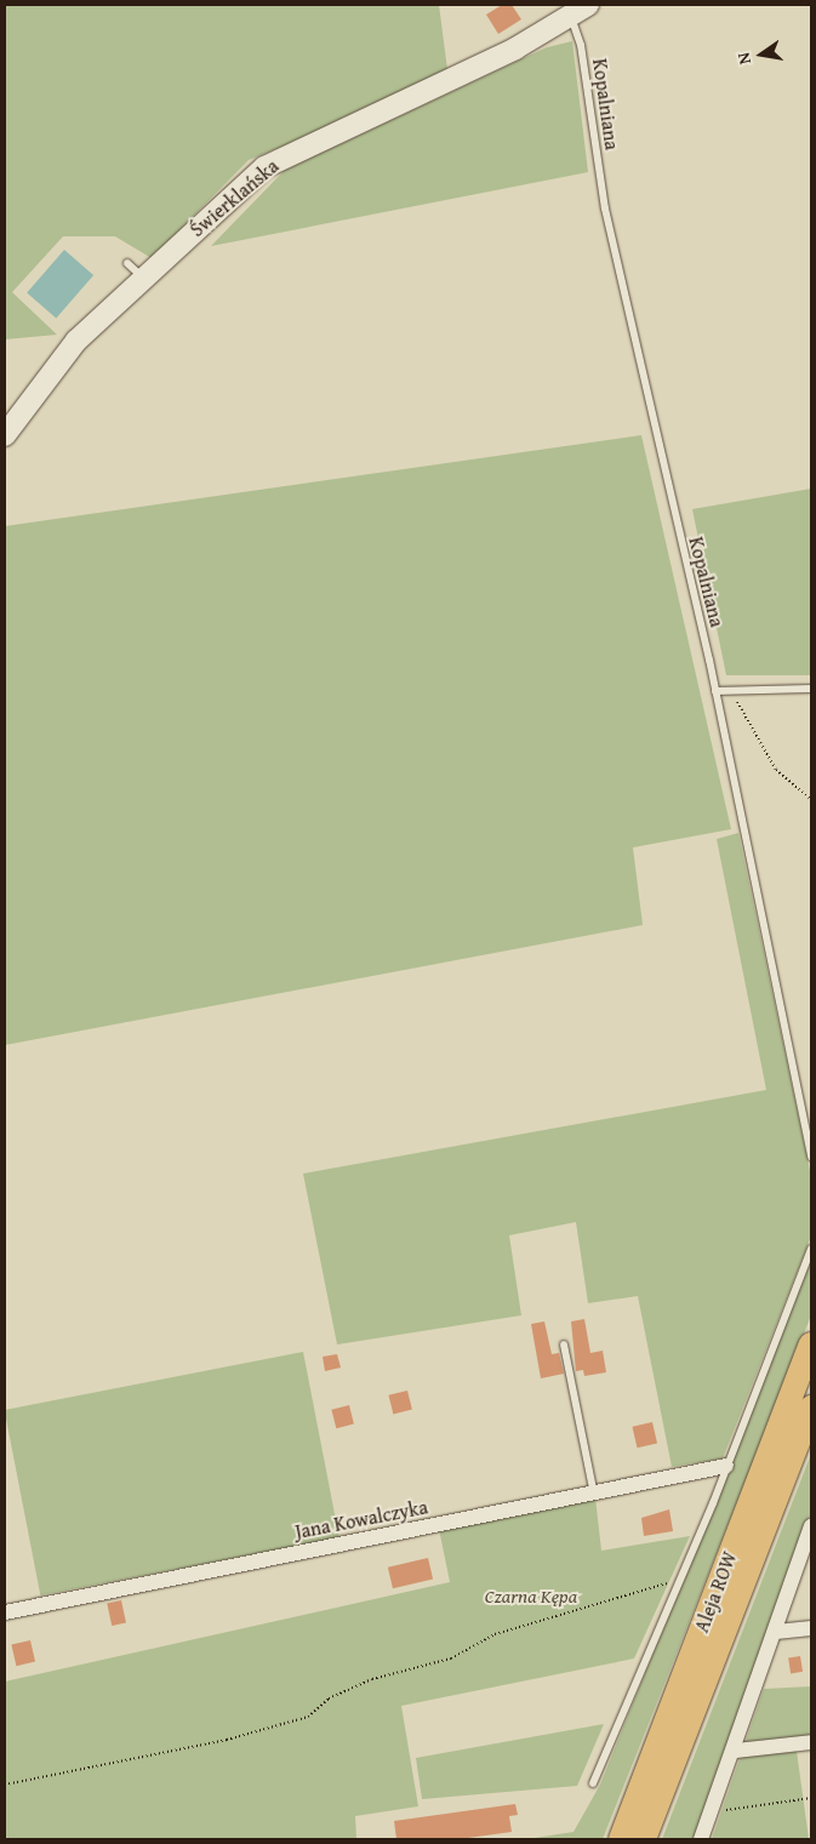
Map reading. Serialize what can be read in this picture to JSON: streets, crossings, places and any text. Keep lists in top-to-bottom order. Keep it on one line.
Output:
{"streets":{"main road":["Aleja ROW"],"street":["Świerklańska","Jana Kowalczyka"],"lane":["Kopalniana"]},"crossings":[["Kopalniana","Świerklańska"]],"parks":["Czarna Kępa"],"north":"left"}
